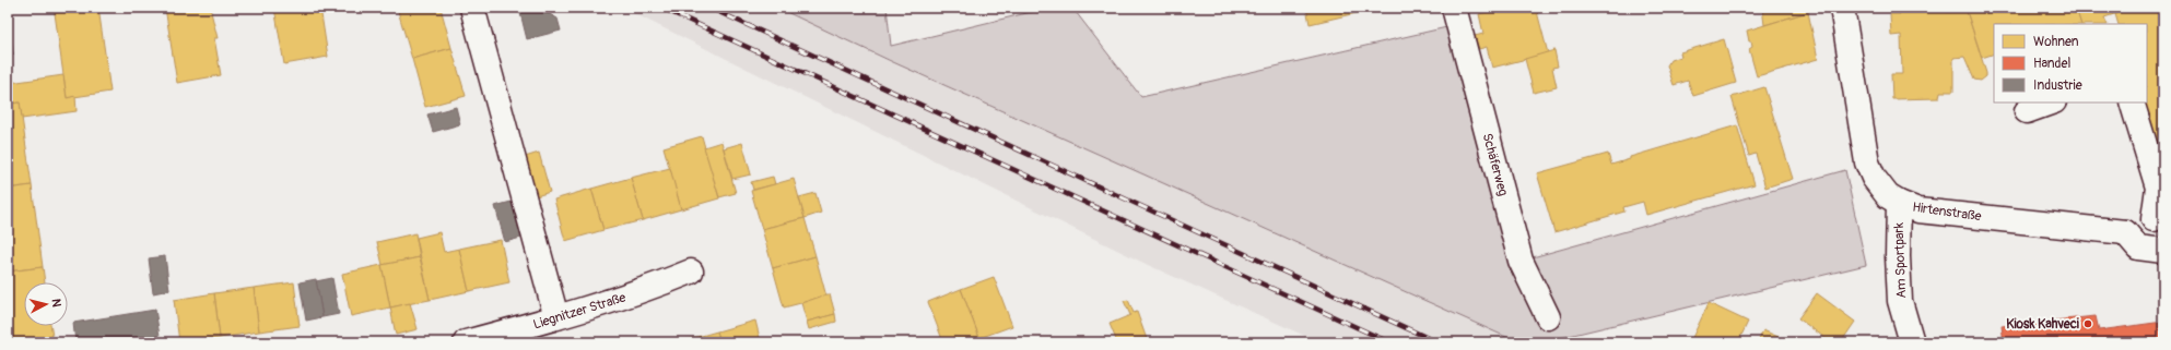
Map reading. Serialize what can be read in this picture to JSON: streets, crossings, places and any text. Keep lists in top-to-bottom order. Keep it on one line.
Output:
{"streets":{"street":["Schäferweg","Hirtenstraße","Am Sportpark","Liegnitzer Straße"]},"crossings":[["Hirtenstraße","Am Sportpark"]],"places":["Kiosk Kahveci"],"legend":["Wohnen","Handel","Industrie"],"north":"right"}
